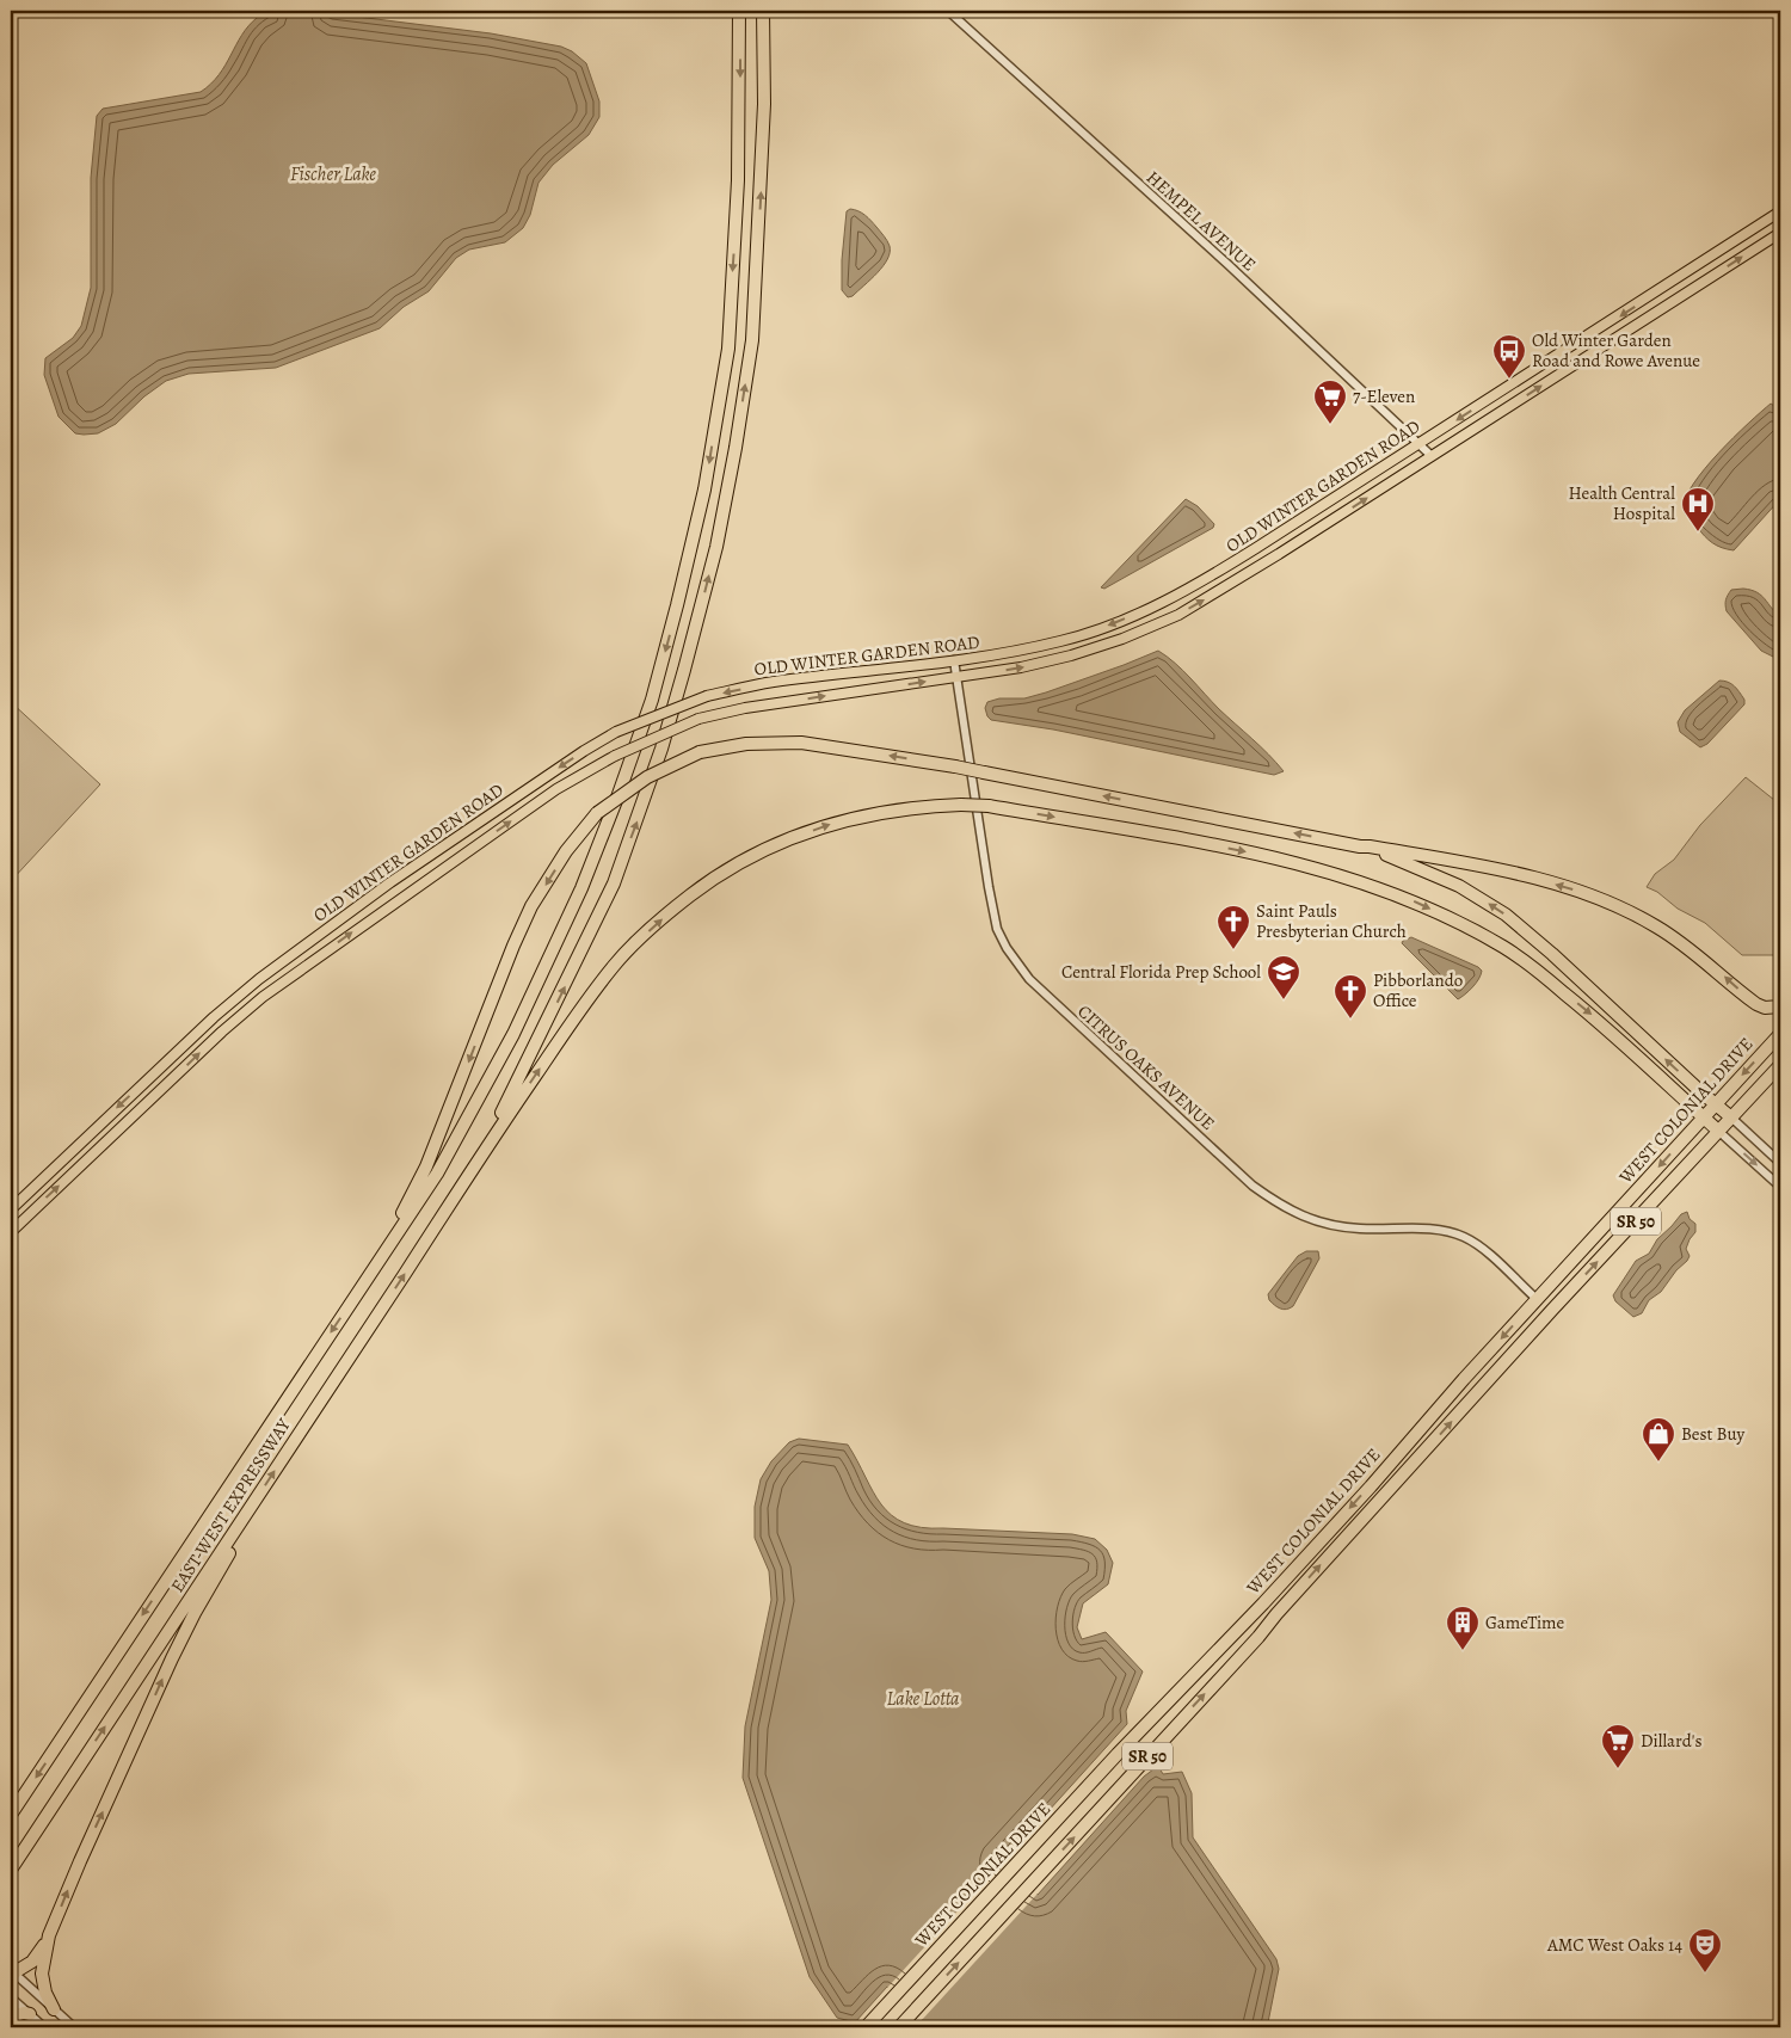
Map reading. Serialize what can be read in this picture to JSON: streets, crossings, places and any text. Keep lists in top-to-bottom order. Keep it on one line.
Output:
{"streets":{"highway":["WEST COLONIAL DRIVE","SR 50","EAST-WEST EXPRESSWAY"],"main road":["OLD WINTER GARDEN ROAD"],"street":["HEMPEL AVENUE","CITRUS OAKS AVENUE"]},"crossings":[["HEMPEL AVENUE","OLD WINTER GARDEN ROAD"],["OLD WINTER GARDEN ROAD","CITRUS OAKS AVENUE"],["CITRUS OAKS AVENUE","WEST COLONIAL DRIVE"]],"water":["Fischer Lake","Lake Lotta"],"places":{"bus stop":["Old Winter Garden Road and Rowe Avenue"],"supermarket":["7-Eleven","Dillard's"],"hospital":["Health Central Hospital"],"church":["Saint Pauls Presbyterian Church","Pibborlando Office"],"school or university":["Central Florida Prep School"],"shop":["Best Buy"],"building":["GameTime"],"theatre":["AMC West Oaks 14"]}}
